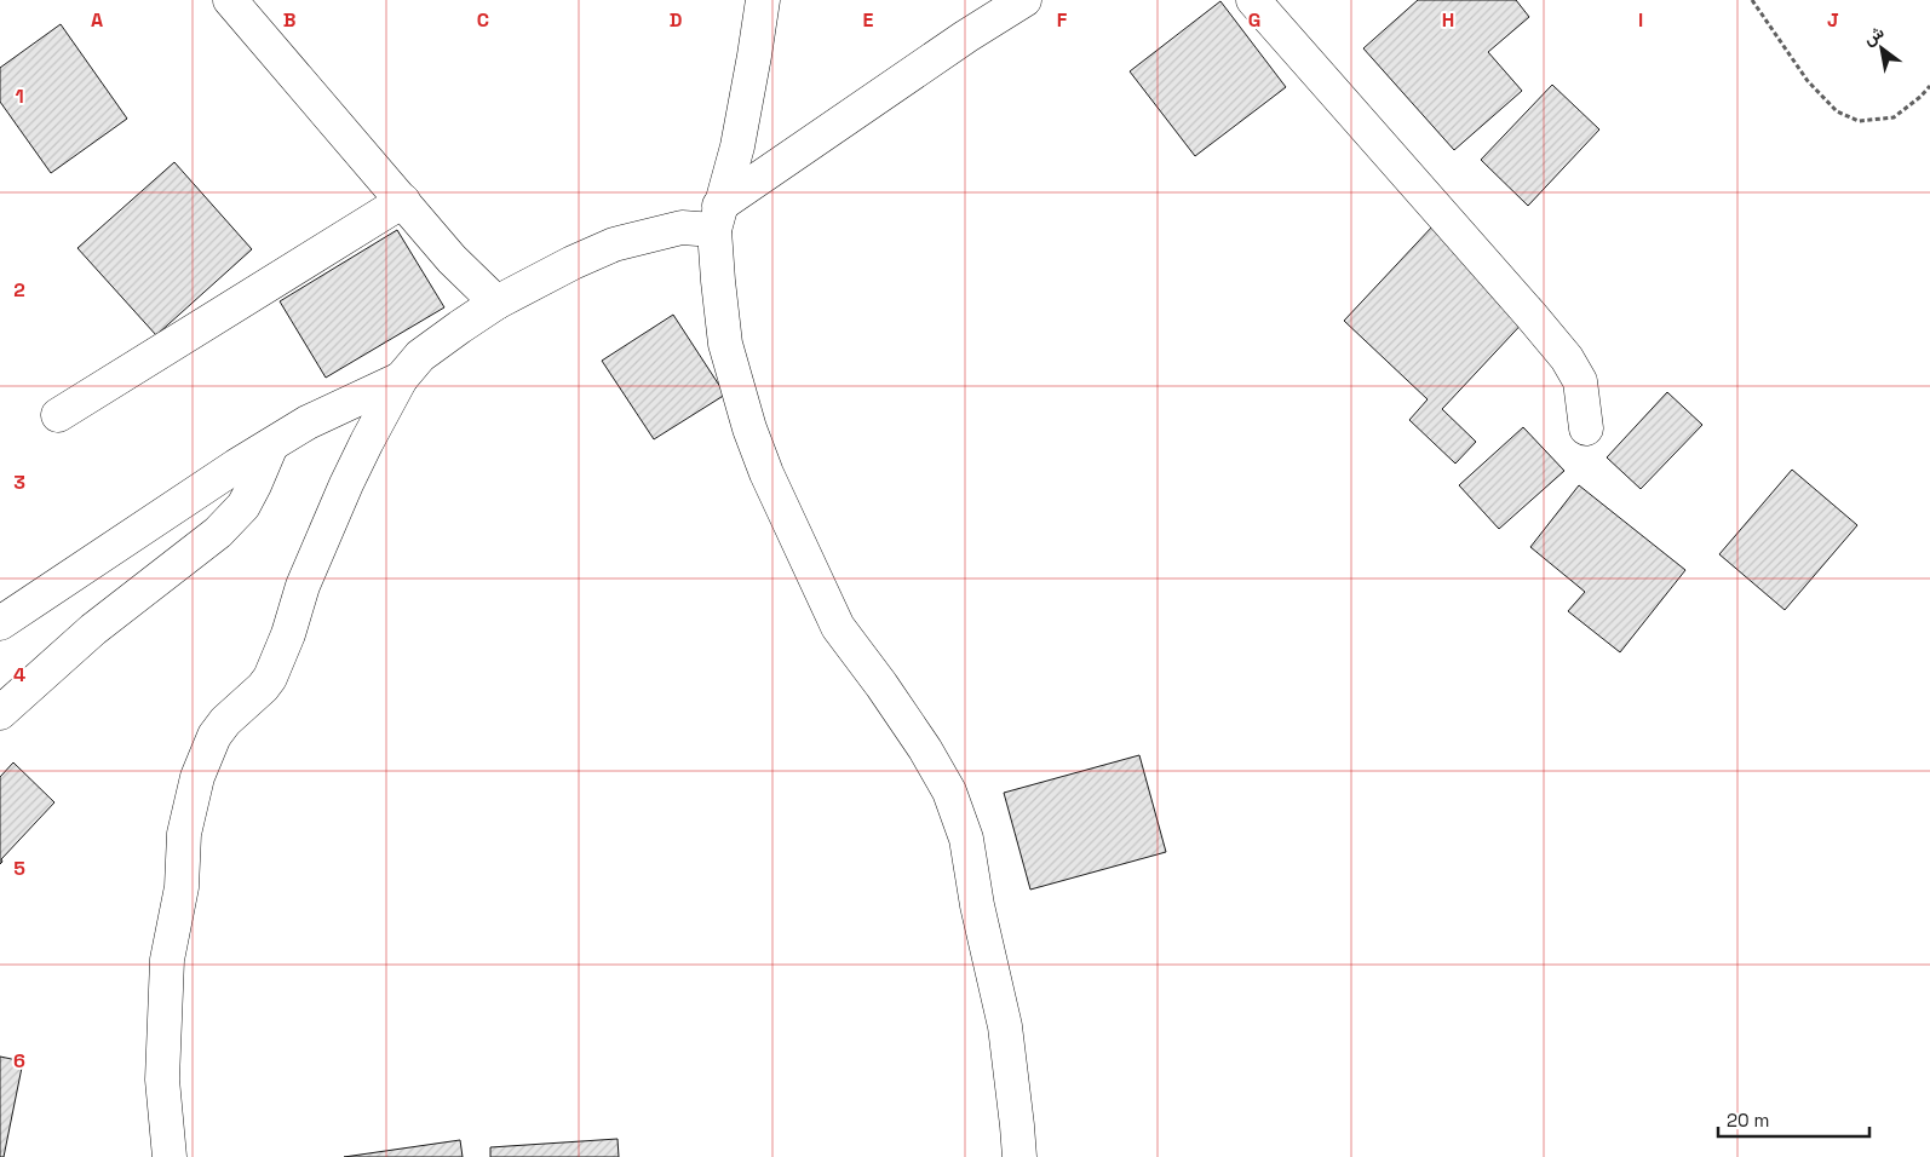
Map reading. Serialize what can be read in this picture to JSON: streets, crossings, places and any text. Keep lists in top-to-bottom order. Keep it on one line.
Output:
{"scale_bar":"20 m","north":"top left","grid":{"columns":["A","B","C","D","E","F","G","H","I","J"],"rows":["1","2","3","4","5","6"]}}
